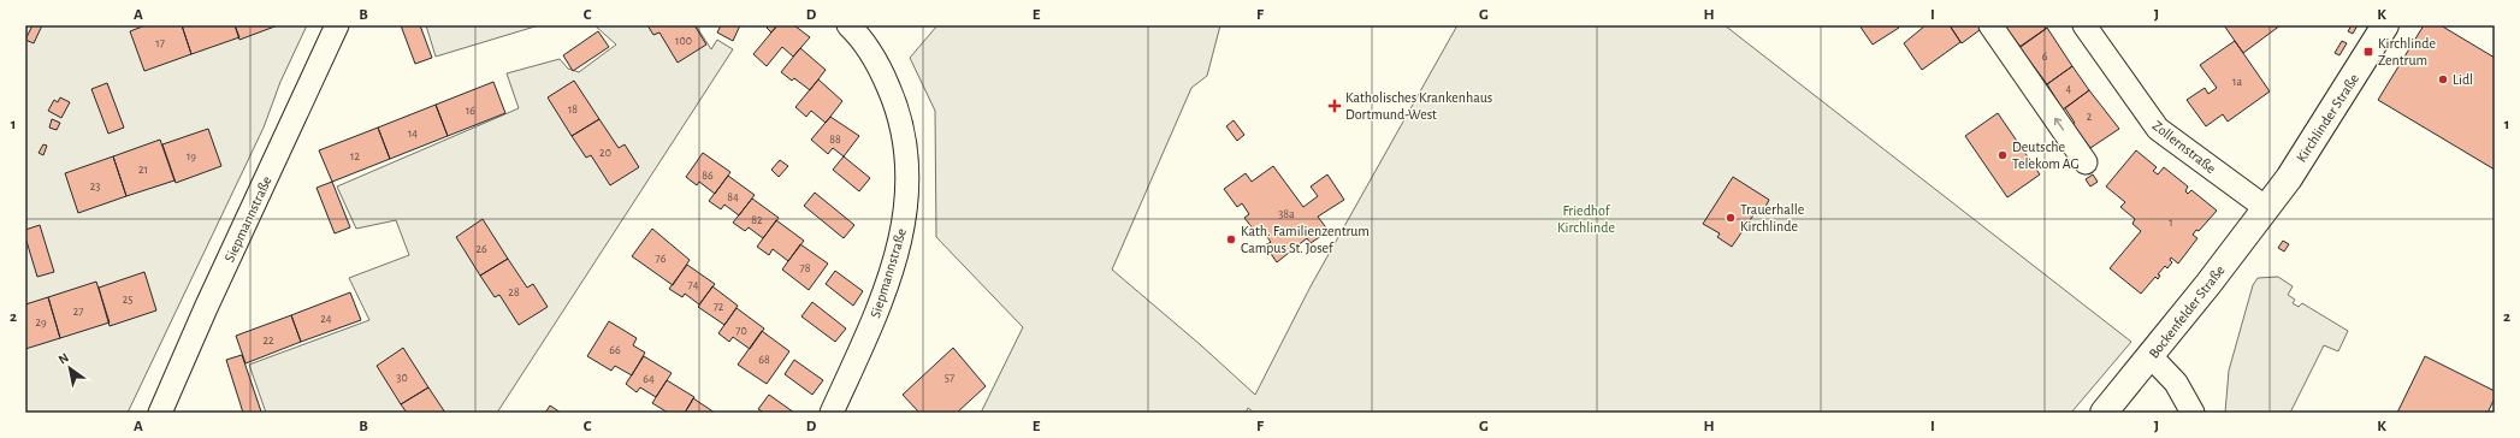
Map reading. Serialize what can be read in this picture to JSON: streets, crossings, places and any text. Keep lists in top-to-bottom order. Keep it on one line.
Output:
{"streets":{"main road":["Kirchlinder Straße","Bockenfelder Straße"],"street":["Zollernstraße","Siepmannstraße"]},"crossings":[["Kirchlinder Straße","Zollernstraße"],["Kirchlinder Straße","Bockenfelder Straße"],["Zollernstraße","Bockenfelder Straße"]],"parks":["Friedhof Kirchlinde"],"places":{"transit":["Kirchlinde Zentrum"],"other":["Lidl","Deutsche Telekom AG","Trauerhalle Kirchlinde","Kath. Familienzentrum Campus St. Josef"],"health":["Katholisches Krankenhaus Dortmund-West"]},"house_numbers":["100","17","6","1a","4","18","16","2","14","88","20","19","12","21","86","23","84","38a","82","1","26","76","78","74","28","25","72","27","24","29","70","22","66","68","30","57","64"],"north":"top left","grid":{"columns":["A","B","C","D","E","F","G","H","I","J","K"],"rows":["1","2"]}}
